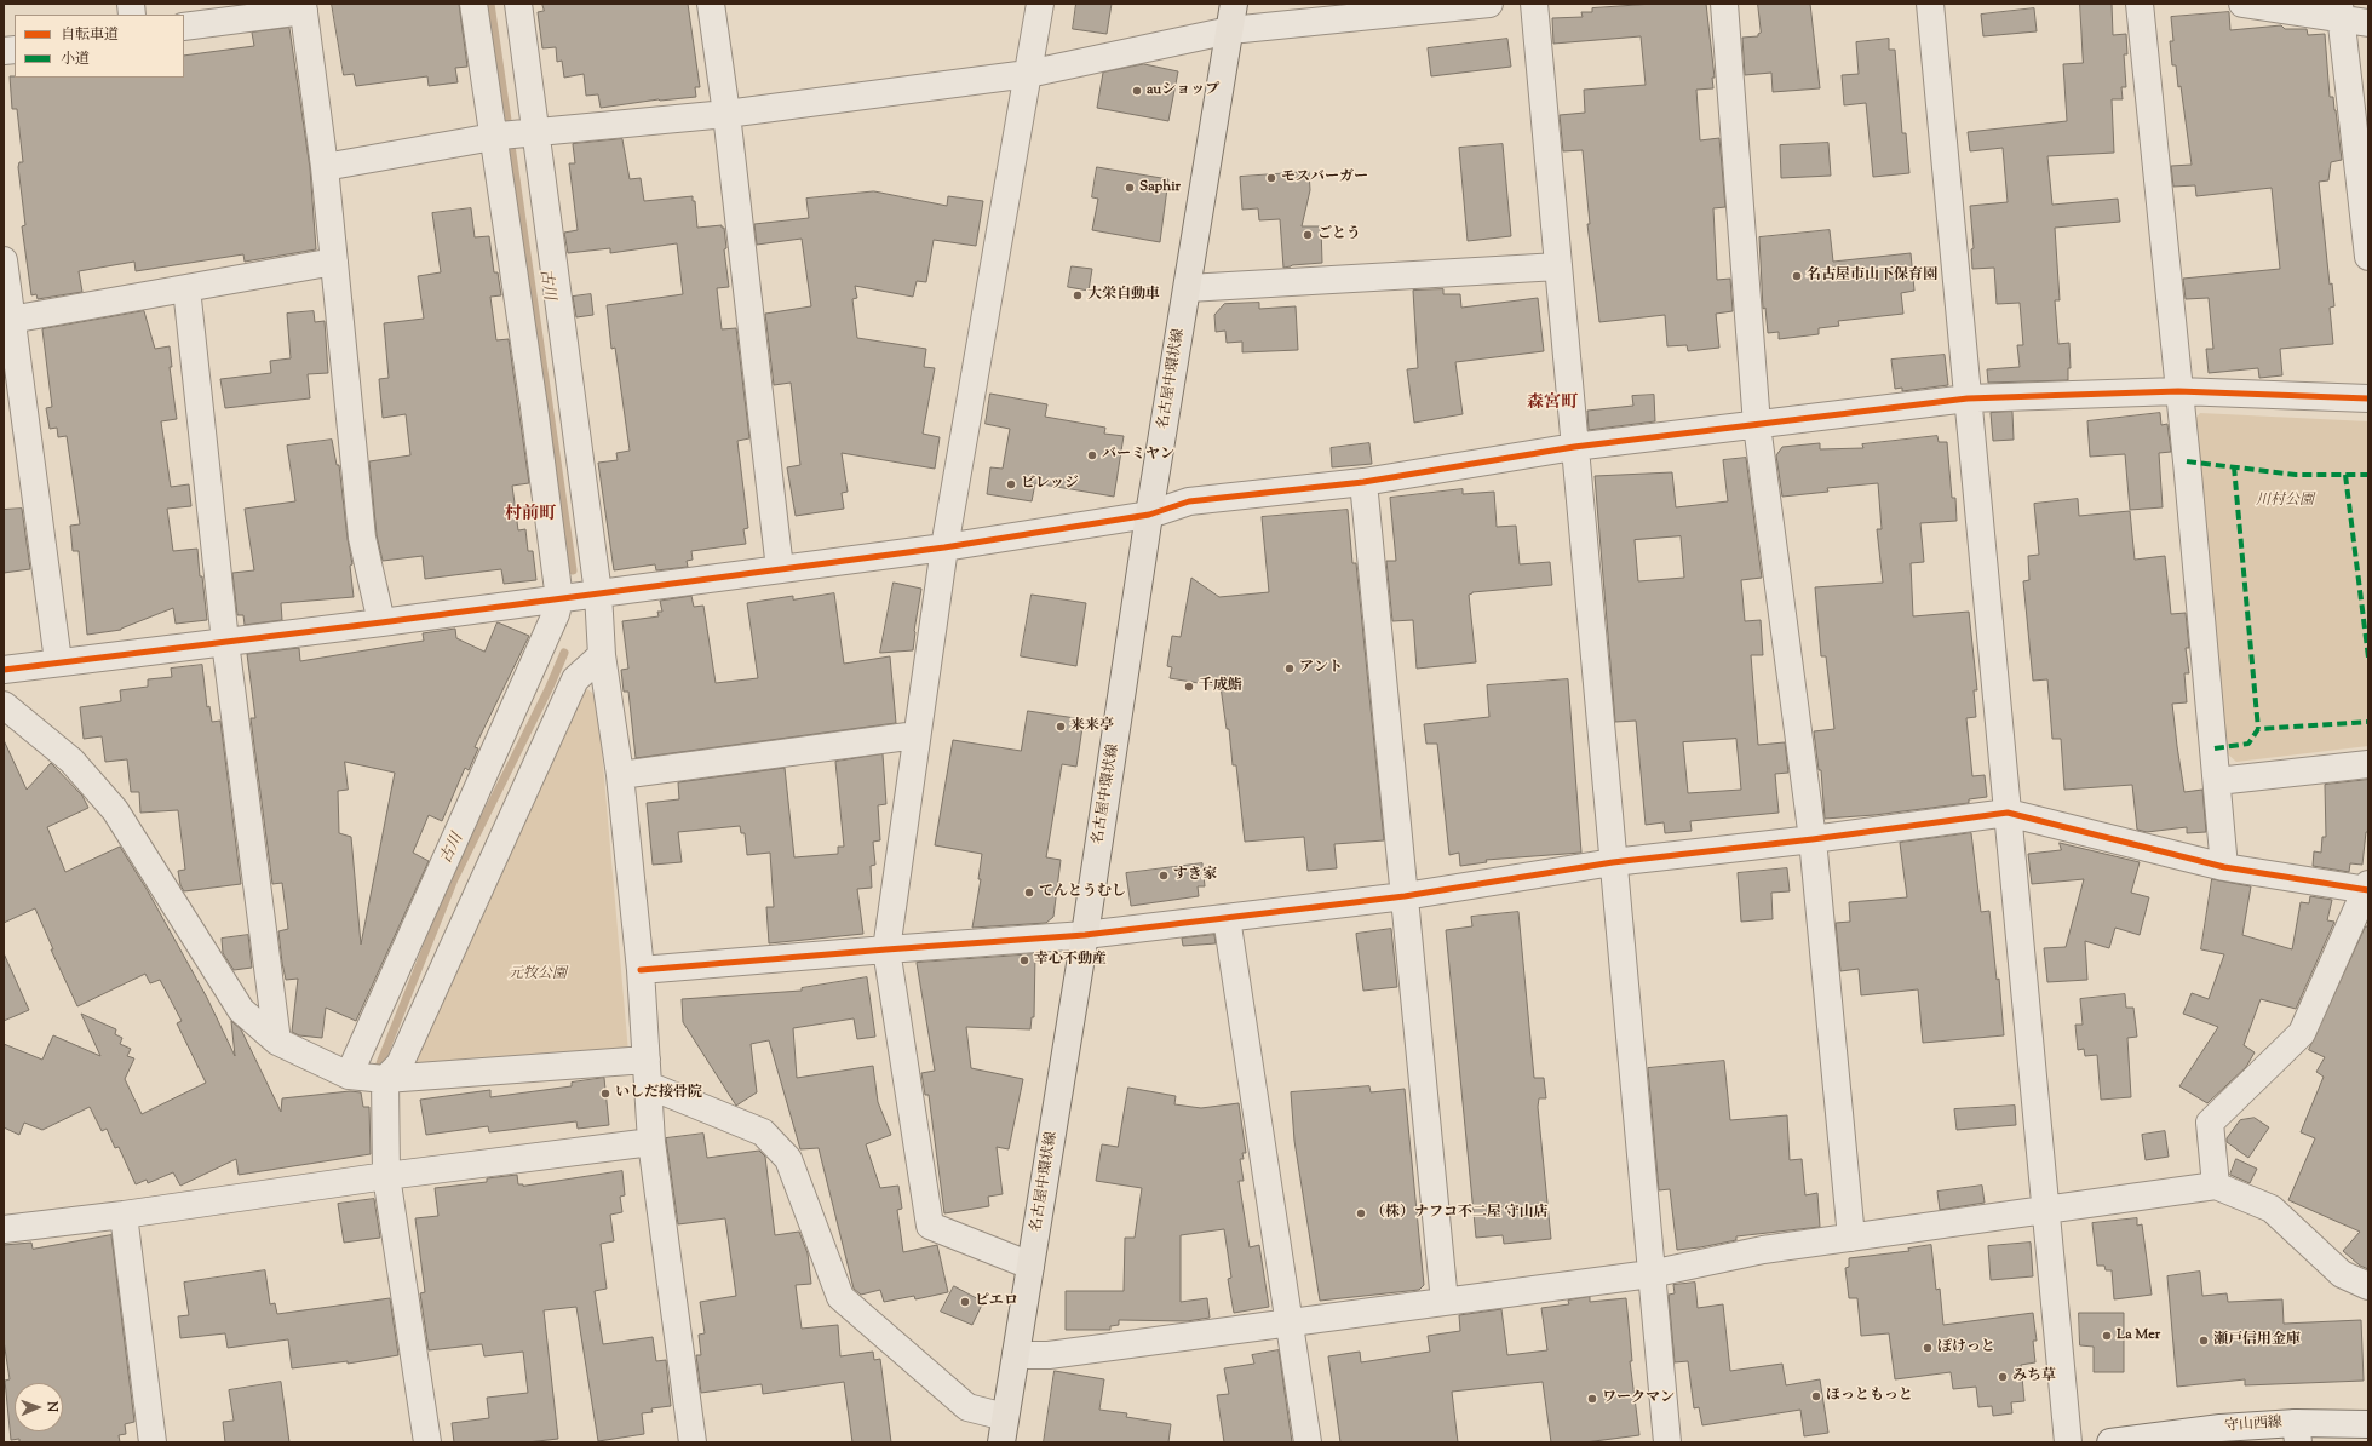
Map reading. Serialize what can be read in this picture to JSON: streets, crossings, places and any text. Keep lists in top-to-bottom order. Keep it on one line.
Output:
{"streets":{"main road":["名古屋中環状線"],"street":["守山西線"]},"districts":["森宮町","村前町"],"water":["古川"],"parks":["川村公園","元牧公園"],"places":["auショップ","モスバーガー","Saphir","ごとう","名古屋市山下保育園","大栄自動車","バーミヤン","ビレッジ","アント","千成鮨","来来亭","すき家","てんとうむし","幸心不動産","いしだ接骨院","（株）ナフコ不二屋 守山店","ピエロ","La Mer","瀬戸信用金庫","ぽけっと","みち草","ほっともっと","ワークマン"],"legend":["自転車道","小道"],"north":"right"}
